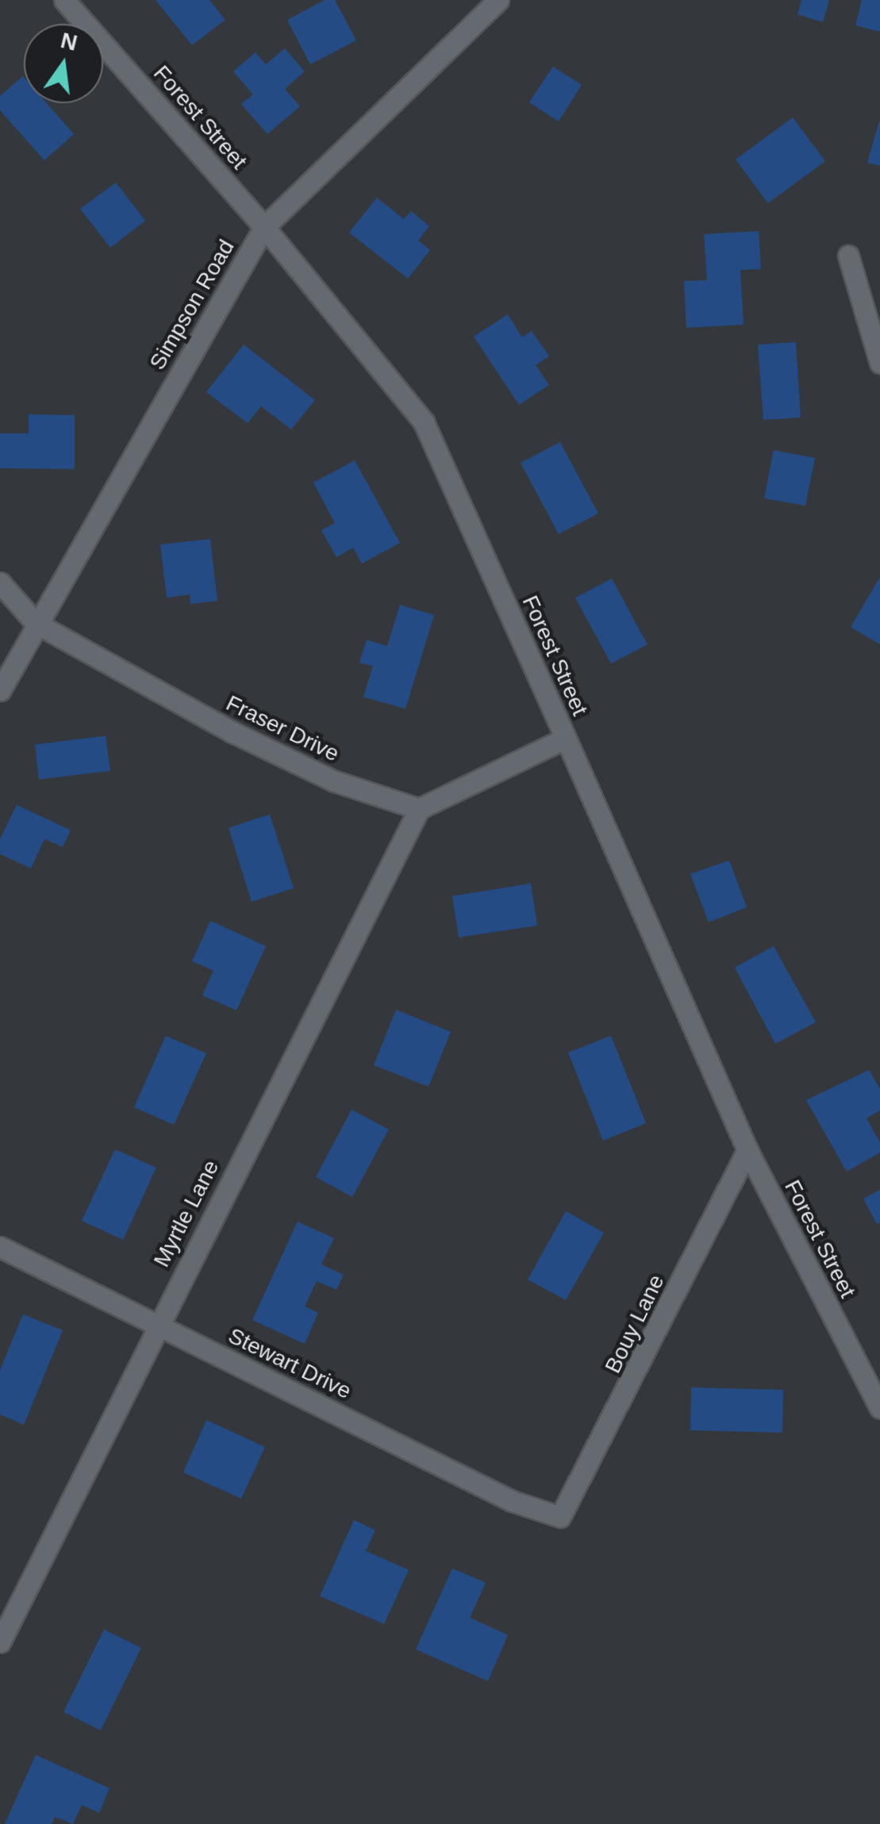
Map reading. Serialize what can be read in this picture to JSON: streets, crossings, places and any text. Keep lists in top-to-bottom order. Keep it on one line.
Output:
{"streets":{"street":["Forest Street","Simpson Road","Fraser Drive","Myrtle Lane","Bouy Lane","Stewart Drive"]},"crossings":[["Forest Street","Simpson Road"],["Forest Street","Bouy Lane"],["Simpson Road","Fraser Drive"],["Fraser Drive","Myrtle Lane"],["Myrtle Lane","Stewart Drive"],["Bouy Lane","Stewart Drive"]],"north":"top"}
